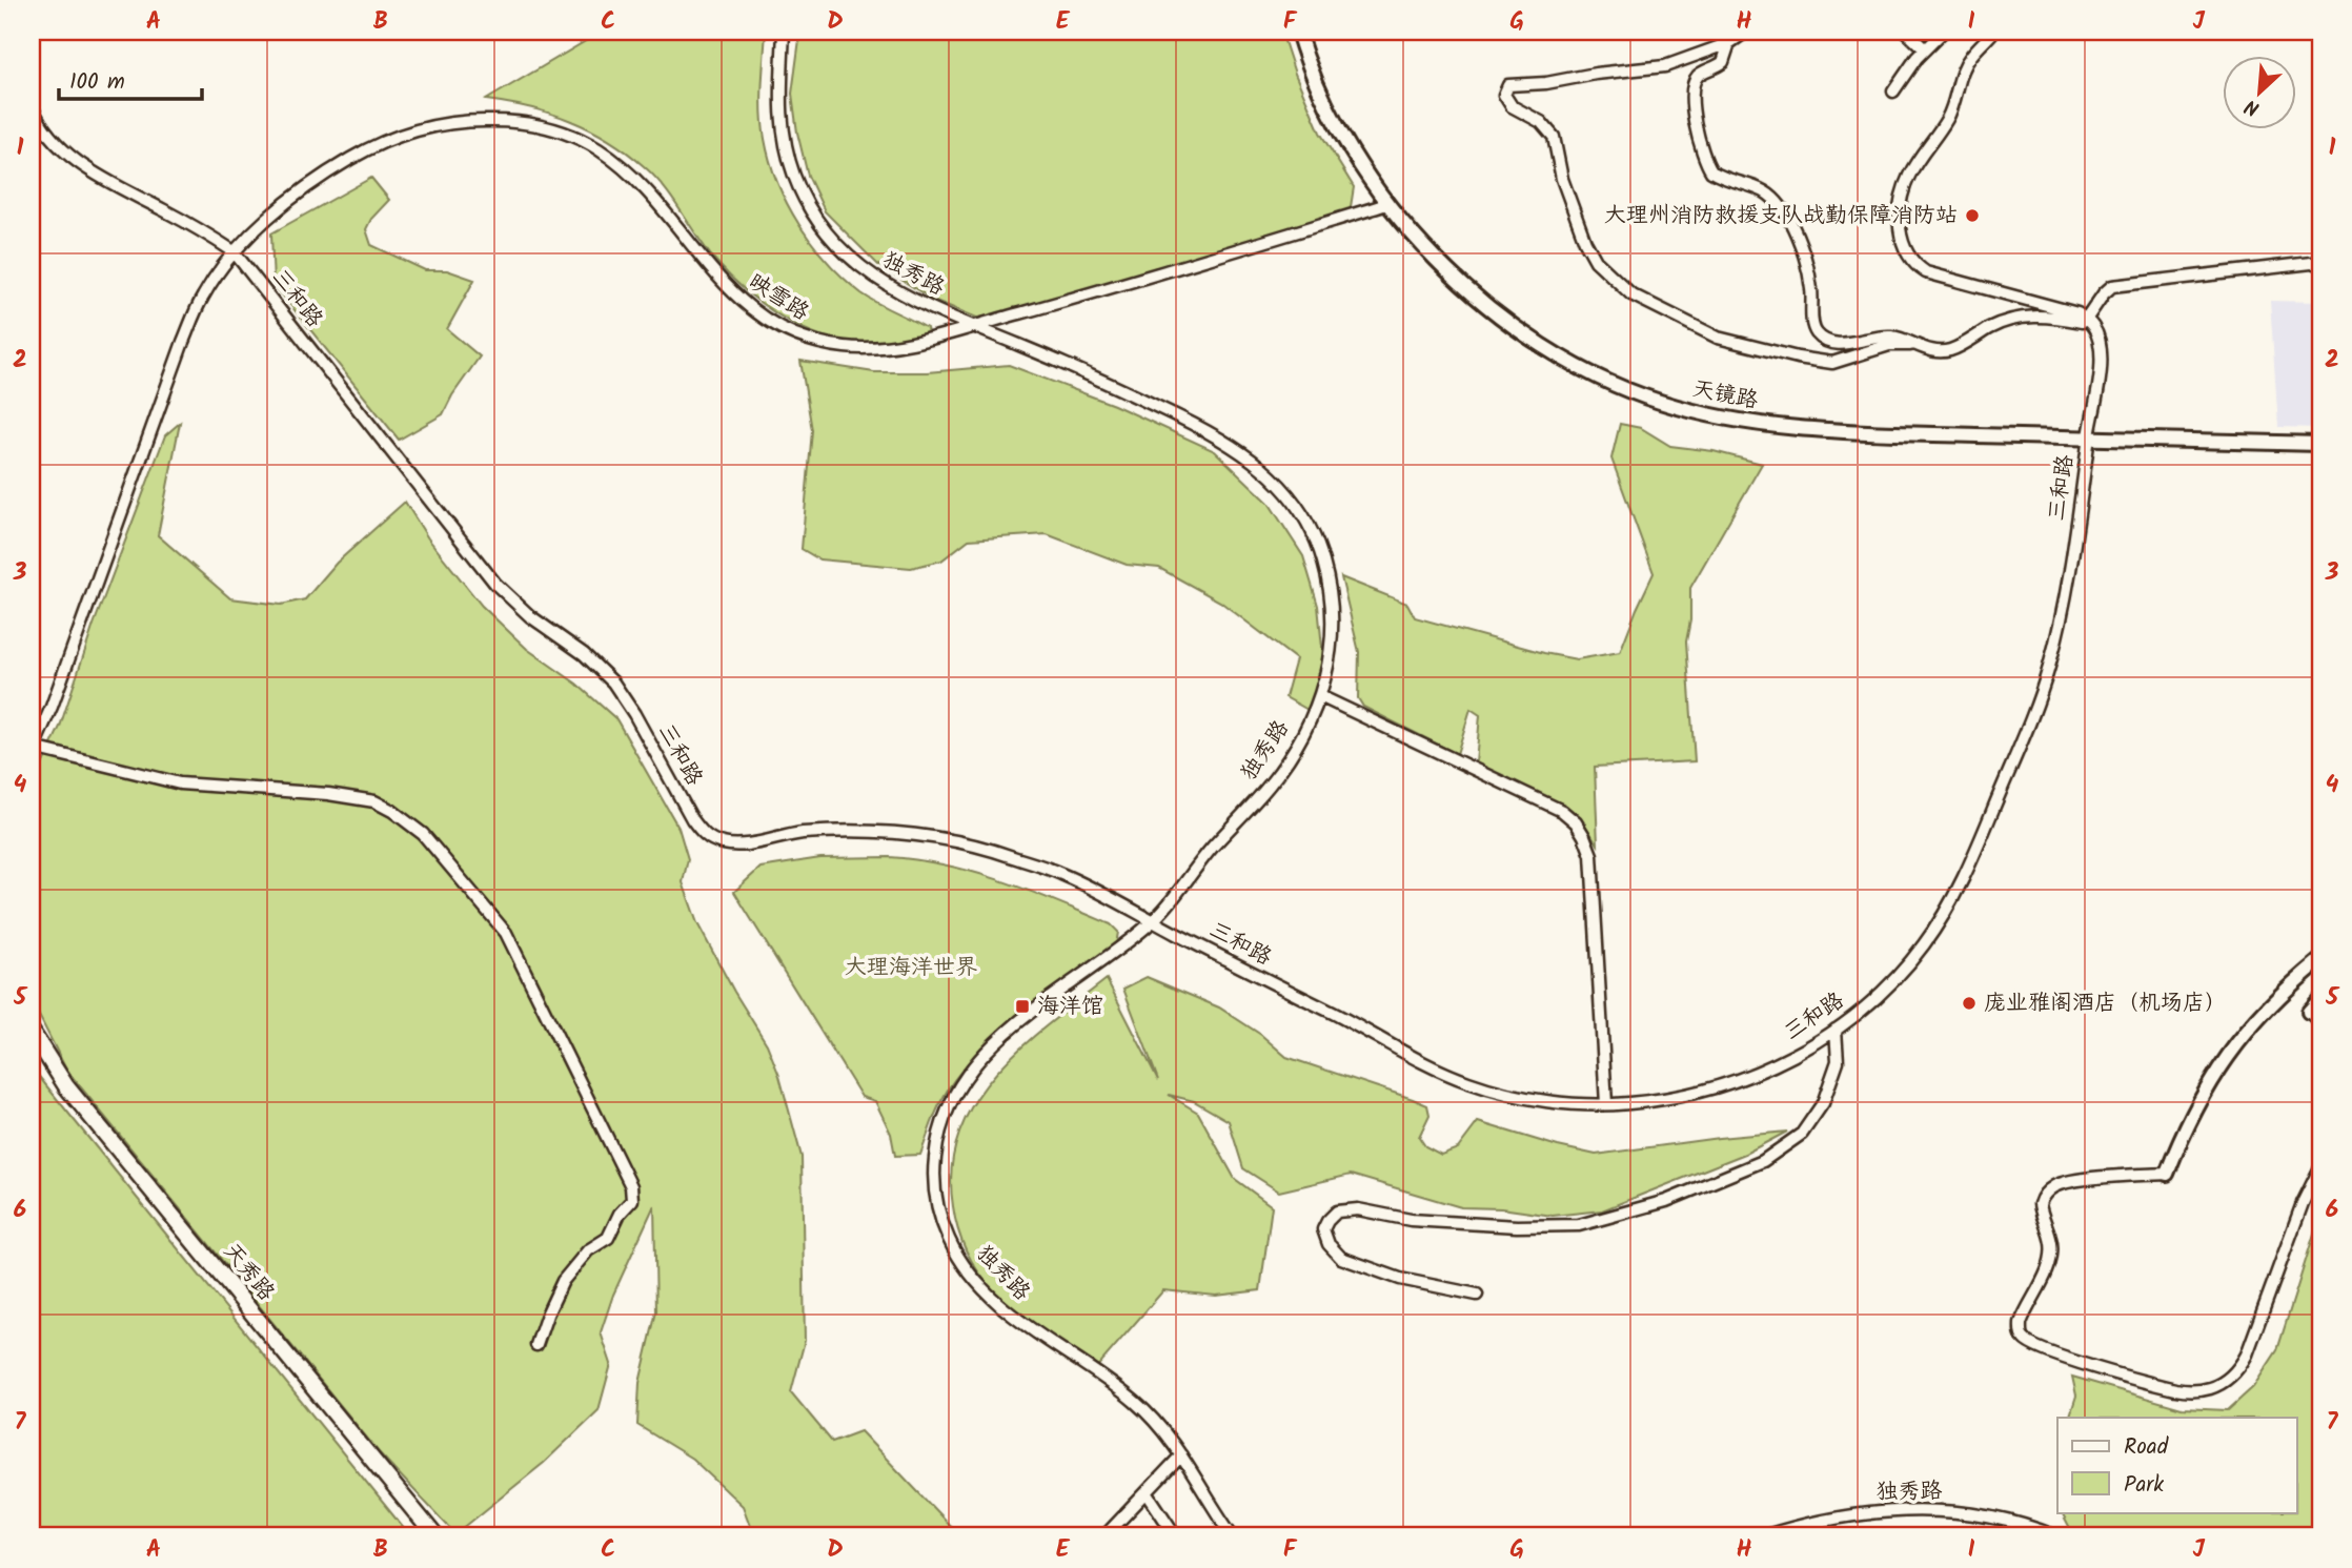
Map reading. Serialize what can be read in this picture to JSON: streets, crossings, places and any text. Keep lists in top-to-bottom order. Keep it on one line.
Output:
{"streets":{"main road":["天秀路"],"street":["独秀路","映雪路","三和路","天镜路"]},"crossings":[["独秀路","映雪路"],["独秀路","三和路"],["映雪路","三和路"],["映雪路","天镜路"],["三和路","天镜路"]],"parks":["大理海洋世界"],"places":{"other":["大理州消防救援支队战勤保障消防站","庞业雅阁酒店（机场店）"],"transit":["海洋馆"]},"legend":["Road","Park"],"scale_bar":"100 m","north":"bottom left","grid":{"columns":["A","B","C","D","E","F","G","H","I","J"],"rows":["1","2","3","4","5","6","7"]}}
